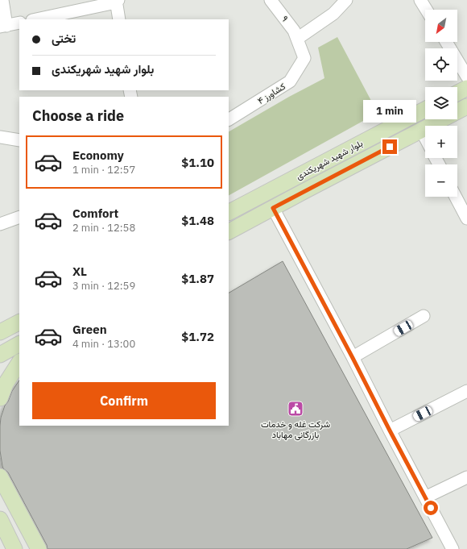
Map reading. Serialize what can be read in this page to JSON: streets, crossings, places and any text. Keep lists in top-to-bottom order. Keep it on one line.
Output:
{"streets":{"main road":["بلوار شهید شهریکندی"],"street":["۹","کشاورز ۴"]},"crossings":[["۹","کشاورز ۴"]],"places":{"public building":["شرکت غله و خدمات بازرگانی مهاباد"]},"north":"bottom left","page":{"map_buttons":["+","−"],"banner":["تختی","بلوار شهید شهریکندی"],"heading":"Choose a ride","bubble":"1 min","list":[{"name":"Economy","note":"1 min · 12:57","value":"$1.10"},{"name":"Comfort","note":"2 min · 12:58","value":"$1.48"},{"name":"XL","note":"3 min · 12:59","value":"$1.87"},{"name":"Green","note":"4 min · 13:00","value":"$1.72"}],"buttons":"Confirm"}}
